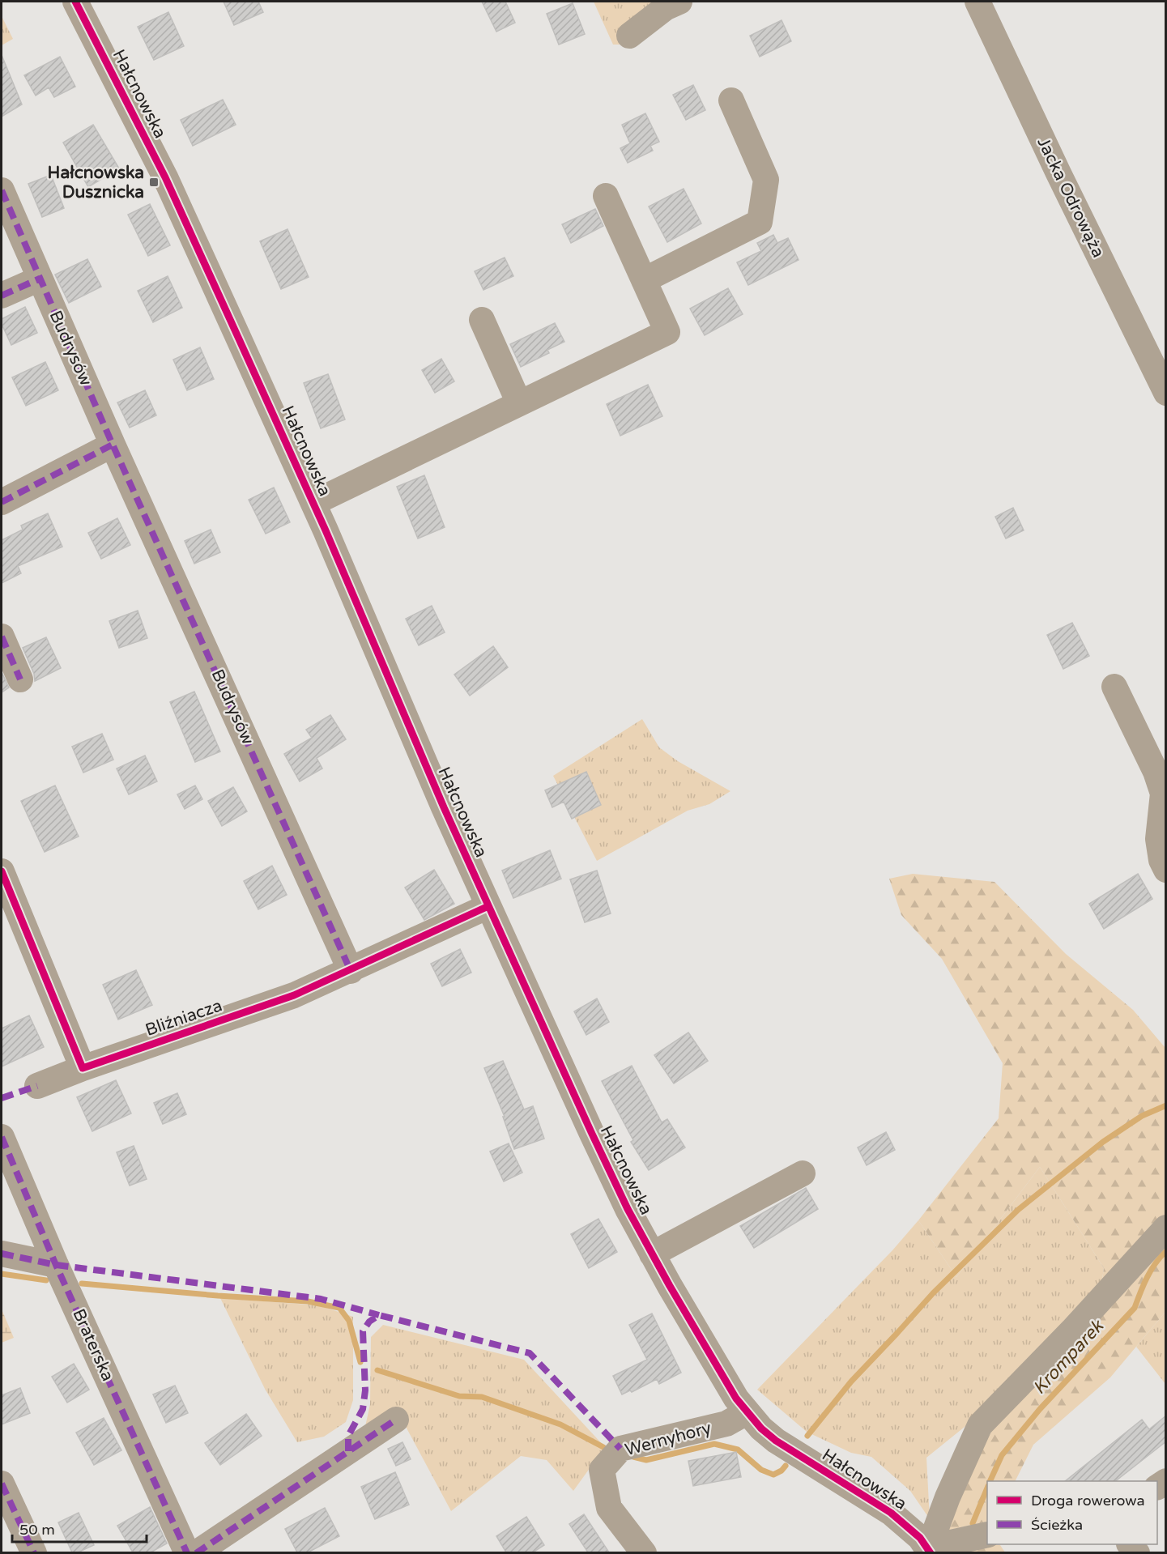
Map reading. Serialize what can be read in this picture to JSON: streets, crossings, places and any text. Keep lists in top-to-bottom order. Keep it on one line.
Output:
{"streets":{"street":["Hałcnowska","Jacka Odrowąża","Budrysów","Bliźniacza","Braterska","Wernyhory"]},"crossings":[["Hałcnowska","Bliźniacza"],["Hałcnowska","Wernyhory"],["Budrysów","Bliźniacza"]],"water":["Kromparek"],"places":{"transit":["Hałcnowska Dusznicka"]},"legend":["Droga rowerowa","Ścieżka"],"scale_bar":"50 m"}
